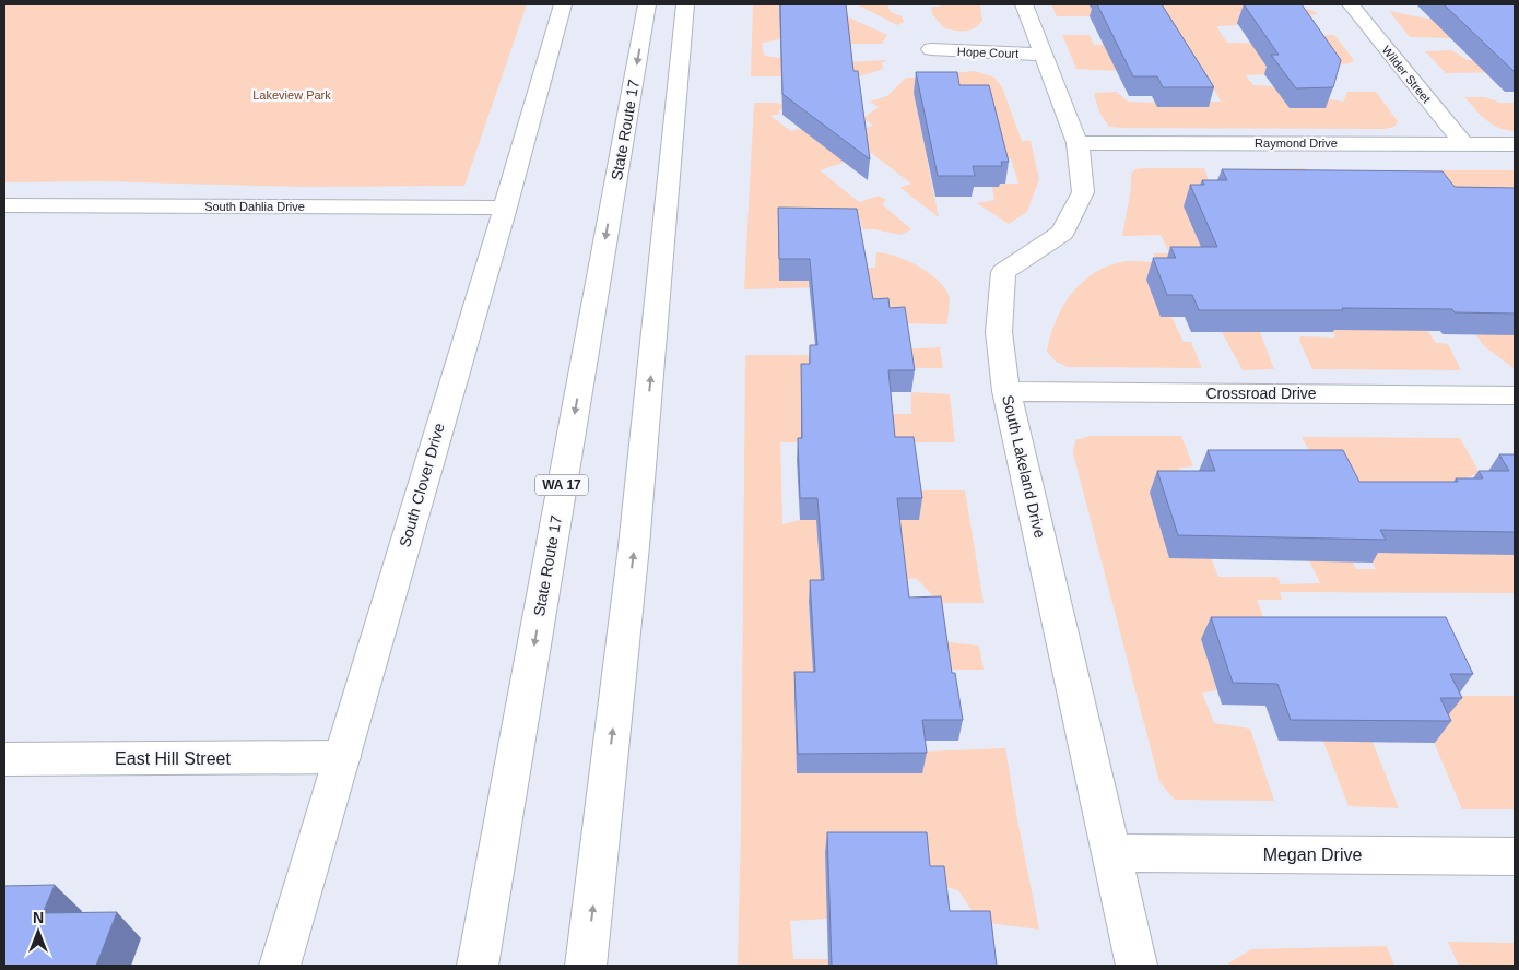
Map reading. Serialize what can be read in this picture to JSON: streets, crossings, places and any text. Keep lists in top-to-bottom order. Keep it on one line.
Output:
{"streets":{"main road":["Hope Court","Wilder Street","State Route 17","Raymond Drive","South Dahlia Drive","Crossroad Drive","South Lakeland Drive","South Clover Drive","WA 17","East Hill Street","Megan Drive"]},"crossings":[["Hope Court","South Lakeland Drive"],["Wilder Street","Raymond Drive"],["Raymond Drive","South Lakeland Drive"],["South Dahlia Drive","South Clover Drive"],["Crossroad Drive","South Lakeland Drive"],["South Lakeland Drive","Megan Drive"],["South Clover Drive","East Hill Street"]],"parks":["Lakeview Park"],"north":"top"}
